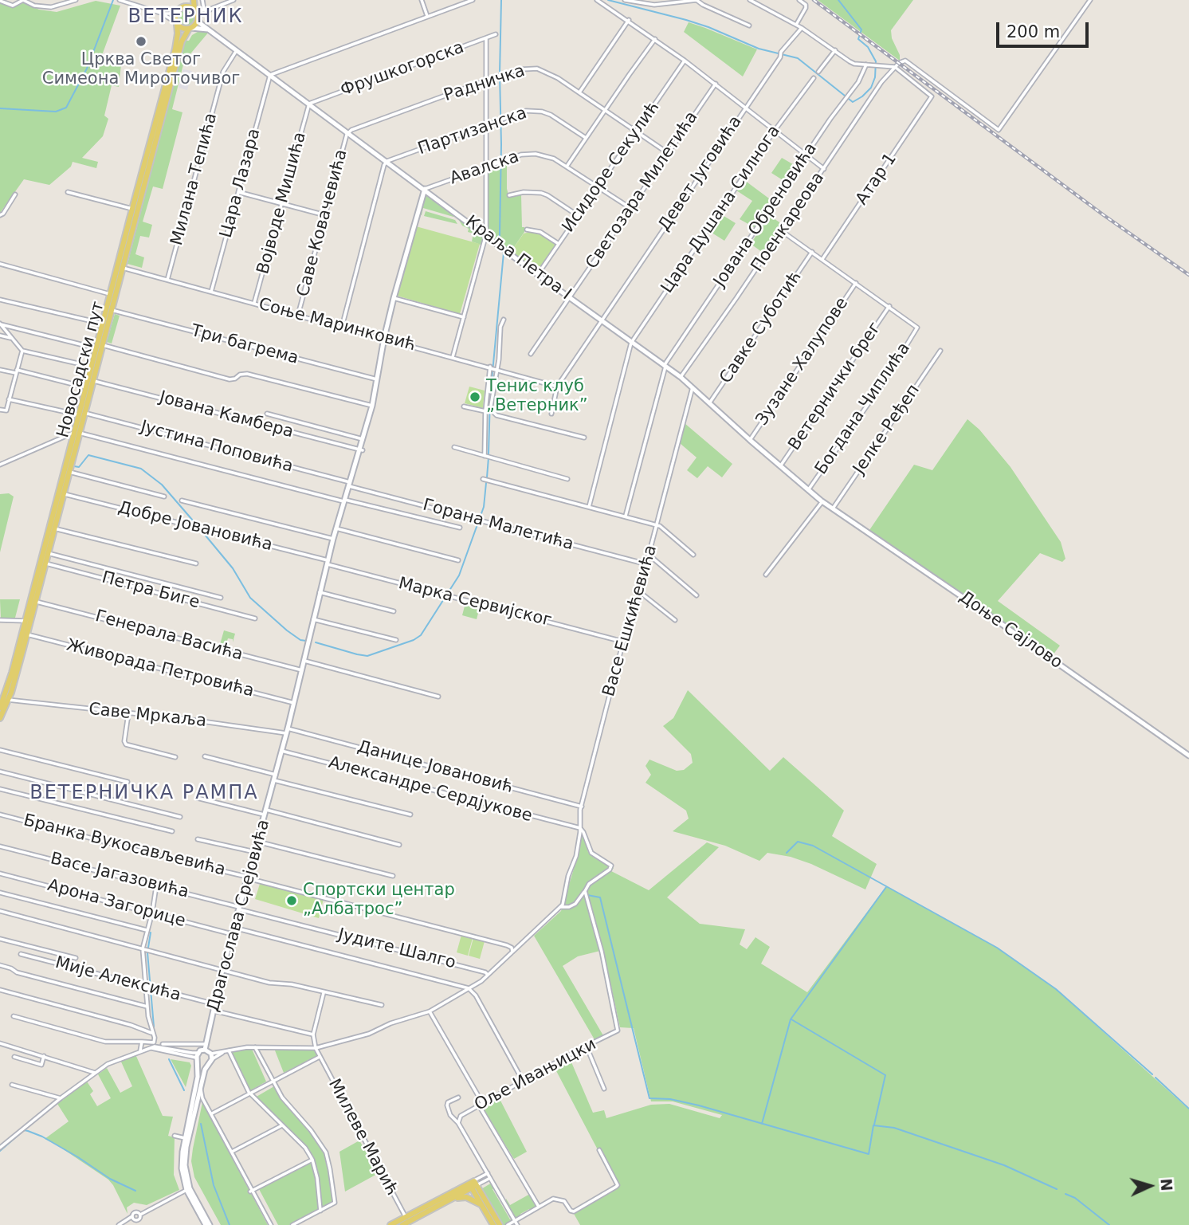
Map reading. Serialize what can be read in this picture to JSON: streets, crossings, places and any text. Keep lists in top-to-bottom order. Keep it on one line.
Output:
{"streets":{"main road":["Новосадски пут"],"street":["Фрушкогорска","Радничка","Партизанска","Исидоре Секулић","Авалска","Девет Југовића","Милана Тепића","Атар 1","Цара Лазара","Светозара Милетића","Војводе Мишића","Цара Душана Силнога","Јована Обреновића","Поенкареова","Саве Ковачевића","Краља Петра I","Соње Маринковић","Савке Суботић","Три багрема","Зузане Халупове","Ветернички брег","Богдана Чиплића","Јована Камбера","Јелке Ређеп","Јустина Поповића","Горана Малетића","Добре Јовановића","Петра Биге","Марка Сервијског","Васе Ешкићевића","Доње Сајлово","Генерала Васића","Живорада Петровића","Саве Мркаља","Данице Јовановић","Александре Сердјукове","Бранка Вукосављевића","Васе Јагазовића","Арона Загорице","Драгослава Срејовића","Јудите Шалго","Мије Алексића","Оље Ивањицки","Милеве Марић"]},"crossings":[["Фрушкогорска","Војводе Мишића"],["Фрушкогорска","Краља Петра I"],["Радничка","Исидоре Секулић"],["Радничка","Светозара Милетића"],["Радничка","Саве Ковачевића"],["Радничка","Краља Петра I"],["Партизанска","Краља Петра I"],["Исидоре Секулић","Авалска"],["Исидоре Секулић","Краља Петра I"],["Авалска","Светозара Милетића"],["Авалска","Краља Петра I"],["Авалска","Драгослава Срејовића"],["Девет Југовића","Краља Петра I"],["Девет Југовића","Соње Маринковић"],["Милана Тепића","Краља Петра I"],["Милана Тепића","Соње Маринковић"],["Атар 1","Поенкареова"],["Цара Лазара","Краља Петра I"],["Цара Лазара","Соње Маринковић"],["Светозара Милетића","Краља Петра I"],["Војводе Мишића","Краља Петра I"],["Војводе Мишића","Соње Маринковић"],["Цара Душана Силнога","Краља Петра I"],["Јована Обреновића","Краља Петра I"],["Поенкареова","Краља Петра I"],["Саве Ковачевића","Краља Петра I"],["Саве Ковачевића","Соње Маринковић"],["Краља Петра I","Савке Суботић"],["Краља Петра I","Зузане Халупове"],["Краља Петра I","Новосадски пут"],["Краља Петра I","Ветернички брег"],["Краља Петра I","Богдана Чиплића"],["Краља Петра I","Јелке Ређеп"],["Краља Петра I","Васе Ешкићевића"],["Краља Петра I","Доње Сајлово"],["Краља Петра I","Драгослава Срејовића"],["Соње Маринковић","Новосадски пут"],["Соње Маринковић","Драгослава Срејовића"],["Три багрема","Новосадски пут"],["Три багрема","Драгослава Срејовића"],["Новосадски пут","Јована Камбера"],["Новосадски пут","Јустина Поповића"],["Новосадски пут","Добре Јовановића"],["Новосадски пут","Петра Биге"],["Новосадски пут","Генерала Васића"],["Новосадски пут","Живорада Петровића"],["Новосадски пут","Саве Мркаља"],["Ветернички брег","Богдана Чиплића"],["Јована Камбера","Драгослава Срејовића"],["Јелке Ређеп","Доње Сајлово"],["Јустина Поповића","Горана Малетића"],["Јустина Поповића","Драгослава Срејовића"],["Горана Малетића","Васе Ешкићевића"],["Горана Малетића","Драгослава Срејовића"],["Добре Јовановића","Марка Сервијског"],["Добре Јовановића","Драгослава Срејовића"],["Марка Сервијског","Васе Ешкићевића"],["Марка Сервијског","Драгослава Срејовића"],["Васе Ешкићевића","Данице Јовановић"],["Васе Ешкићевића","Александре Сердјукове"],["Генерала Васића","Драгослава Срејовића"],["Живорада Петровића","Драгослава Срејовића"],["Саве Мркаља","Данице Јовановић"],["Саве Мркаља","Драгослава Срејовића"],["Данице Јовановић","Драгослава Срејовића"],["Александре Сердјукове","Драгослава Срејовића"],["Бранка Вукосављевића","Драгослава Срејовића"],["Васе Јагазовића","Драгослава Срејовића"],["Васе Јагазовића","Јудите Шалго"],["Арона Загорице","Драгослава Срејовића"],["Драгослава Срејовића","Јудите Шалго"],["Драгослава Срејовића","Мије Алексића"]],"districts":["ВЕТЕРНИК","ВЕТЕРНИЧКА РАМПА"],"places":["Црква Светог Симеона Мироточивог","Тенис клуб „Ветерник”","Спортски центар „Албатрос”"],"scale_bar":"200 m","north":"right"}
